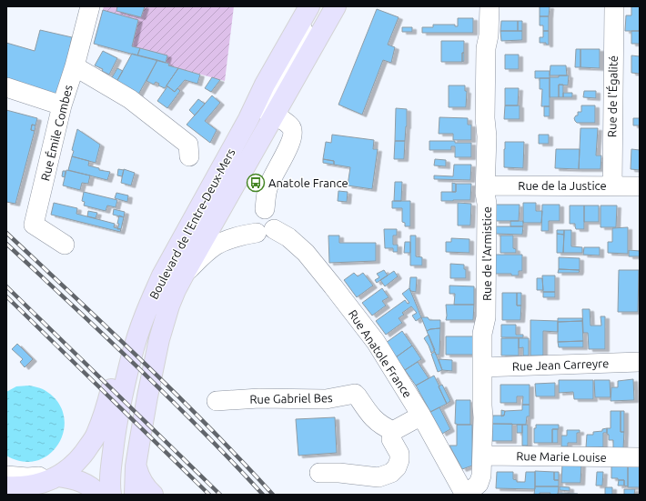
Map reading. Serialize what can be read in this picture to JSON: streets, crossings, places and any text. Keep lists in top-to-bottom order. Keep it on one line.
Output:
{"streets":{"main road":["Boulevard de l'Entre-Deux-Mers"],"street":["Rue de l'Égalité","Rue Émile Combes","Rue de la Justice","Rue de l'Armistice","Rue Anatole France","Rue Jean Carreyre","Rue Gabriel Bes","Rue Marie Louise"]},"crossings":[["Rue de l'Égalité","Rue de la Justice"],["Rue de la Justice","Rue de l'Armistice"],["Rue de l'Armistice","Rue Anatole France"],["Rue de l'Armistice","Rue Jean Carreyre"],["Rue de l'Armistice","Rue Marie Louise"]],"places":{"bus stop":["Anatole France"]}}
